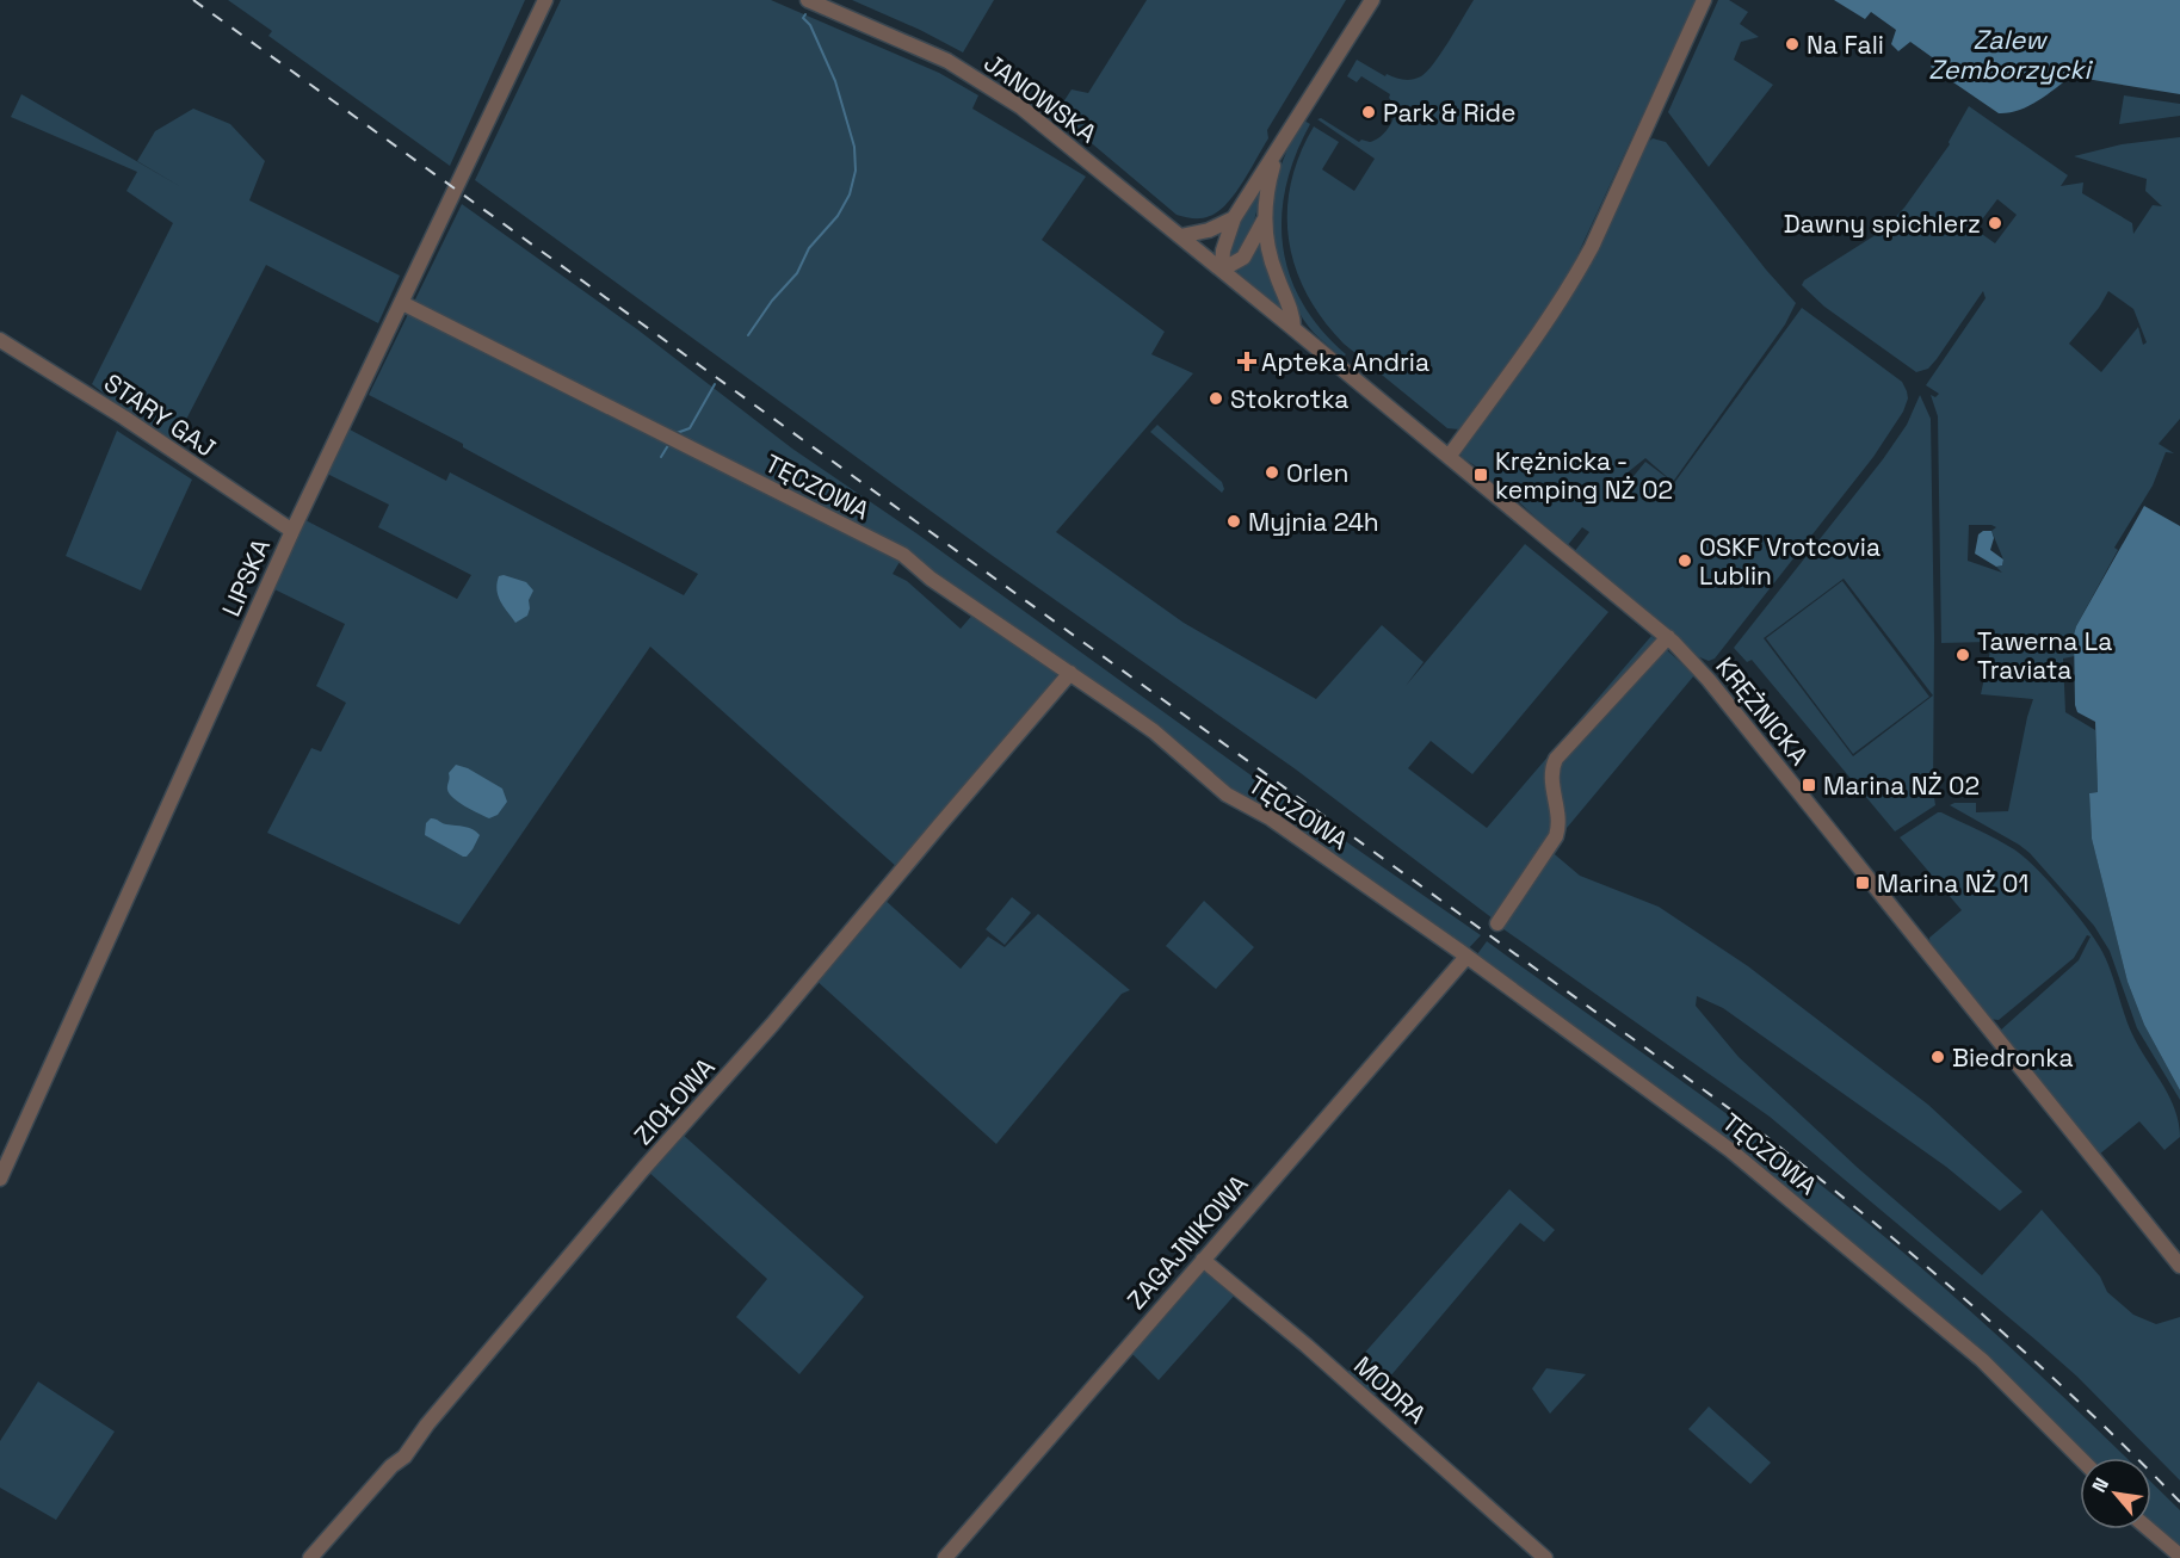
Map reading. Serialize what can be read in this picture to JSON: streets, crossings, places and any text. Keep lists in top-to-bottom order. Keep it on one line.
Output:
{"streets":{"street":["JANOWSKA","STARY GAJ","TĘCZOWA","LIPSKA","KRĘŻNICKA","ZIOŁOWA","ZAGAJNIKOWA","MODRA"]},"crossings":[["JANOWSKA","KRĘŻNICKA"],["STARY GAJ","LIPSKA"],["TĘCZOWA","LIPSKA"],["TĘCZOWA","ZIOŁOWA"],["TĘCZOWA","ZAGAJNIKOWA"],["ZAGAJNIKOWA","MODRA"]],"water":["Zalew Zemborzycki"],"places":{"other":["Na Fali","Park & Ride","Dawny spichlerz","Stokrotka","Orlen","Myjnia 24h","OSKF Vrotcovia Lublin","Tawerna La Traviata","Biedronka"],"health":["Apteka Andria"],"transit":["Krężnicka - kemping NŻ 02","Marina NŻ 02","Marina NŻ 01"]},"north":"top left"}
